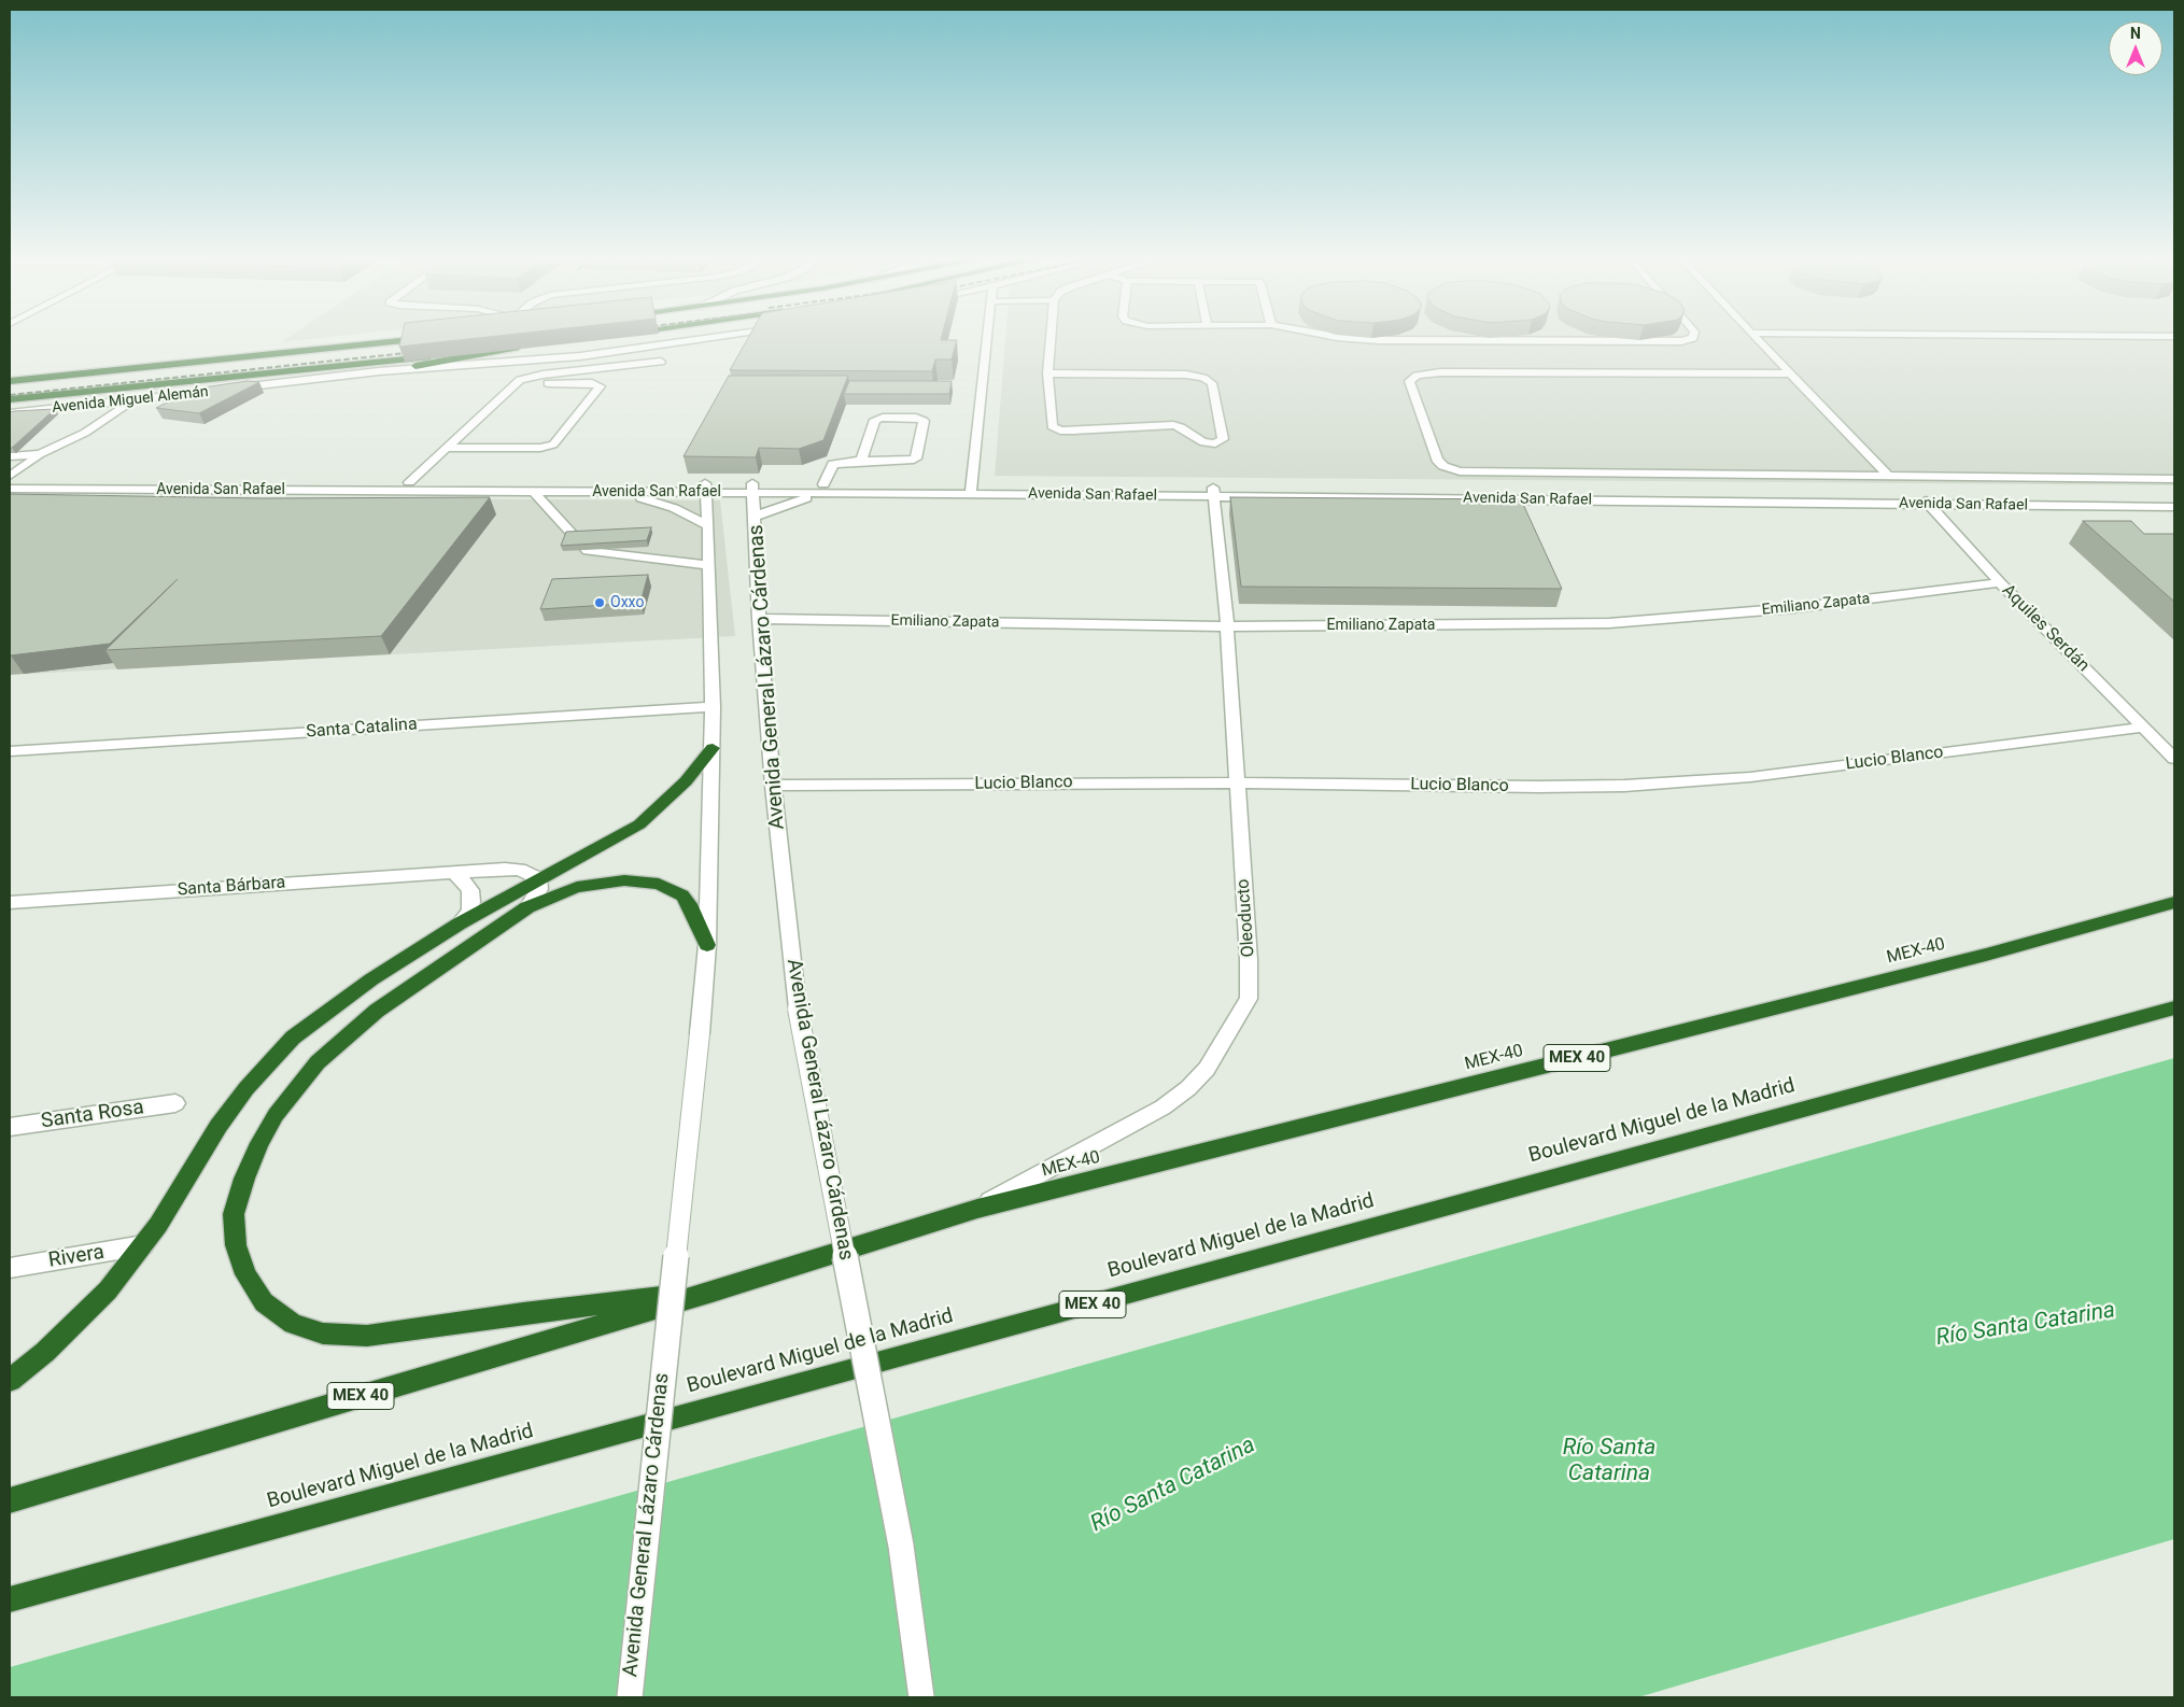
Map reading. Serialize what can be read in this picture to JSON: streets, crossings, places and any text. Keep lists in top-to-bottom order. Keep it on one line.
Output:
{"streets":{"highway":["Avenida Miguel Alemán","MEX-40","MEX 40","Boulevard Miguel de la Madrid"],"street":["Avenida San Rafael","Emiliano Zapata","Aquiles Serdán","Avenida General Lázaro Cárdenas","Santa Catalina","Lucio Blanco","Santa Bárbara","Oleoducto","Santa Rosa","Rivera"]},"crossings":[["Avenida San Rafael","Aquiles Serdán"],["Avenida San Rafael","Avenida General Lázaro Cárdenas"],["Avenida San Rafael","Oleoducto"],["Emiliano Zapata","Aquiles Serdán"],["Emiliano Zapata","Avenida General Lázaro Cárdenas"],["Emiliano Zapata","Oleoducto"],["Aquiles Serdán","Lucio Blanco"],["Avenida General Lázaro Cárdenas","Santa Catalina"],["Avenida General Lázaro Cárdenas","Lucio Blanco"],["Lucio Blanco","Oleoducto"],["Oleoducto","MEX-40"],["Oleoducto","MEX 40"],["MEX-40","MEX 40"]],"water":["Río Santa Catarina"],"places":["Oxxo"],"north":"top"}
